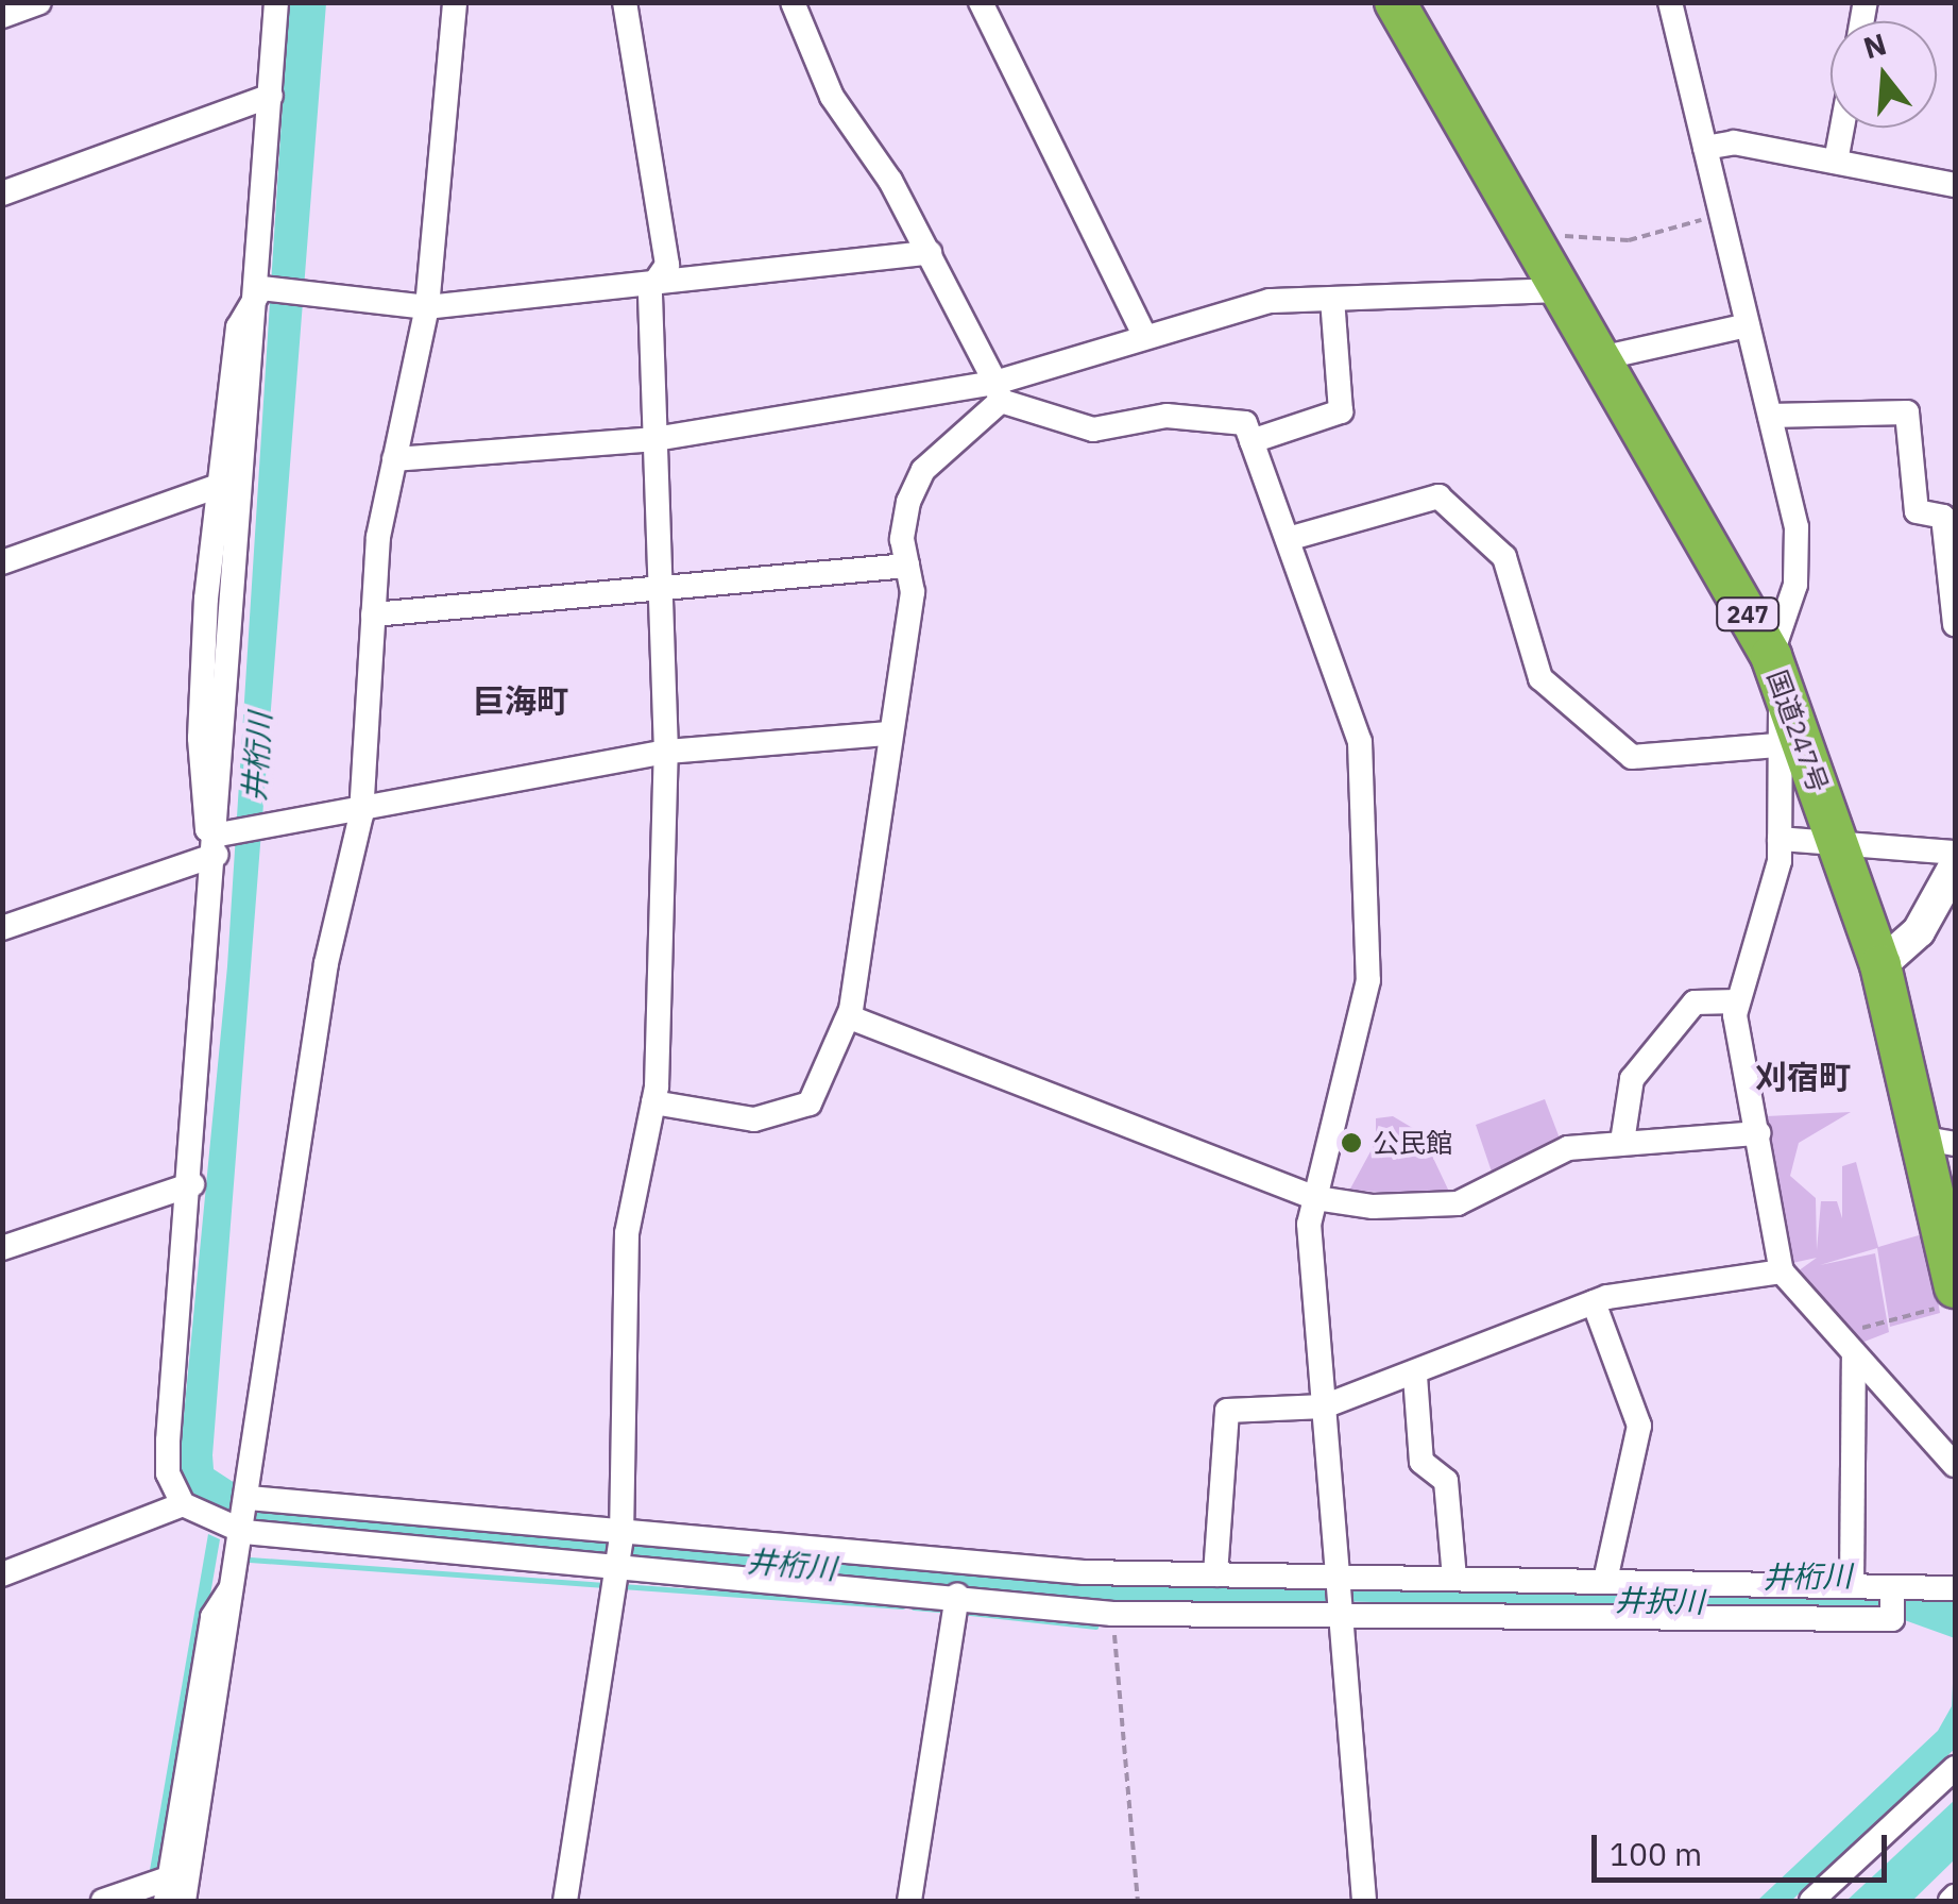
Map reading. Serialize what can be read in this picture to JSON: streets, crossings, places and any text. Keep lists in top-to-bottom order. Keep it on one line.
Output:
{"streets":{"highway":["247","国道247号"]},"districts":["巨海町","刈宿町"],"water":["井桁川","井択川"],"places":["公民館"],"scale_bar":"100 m","north":"top"}
